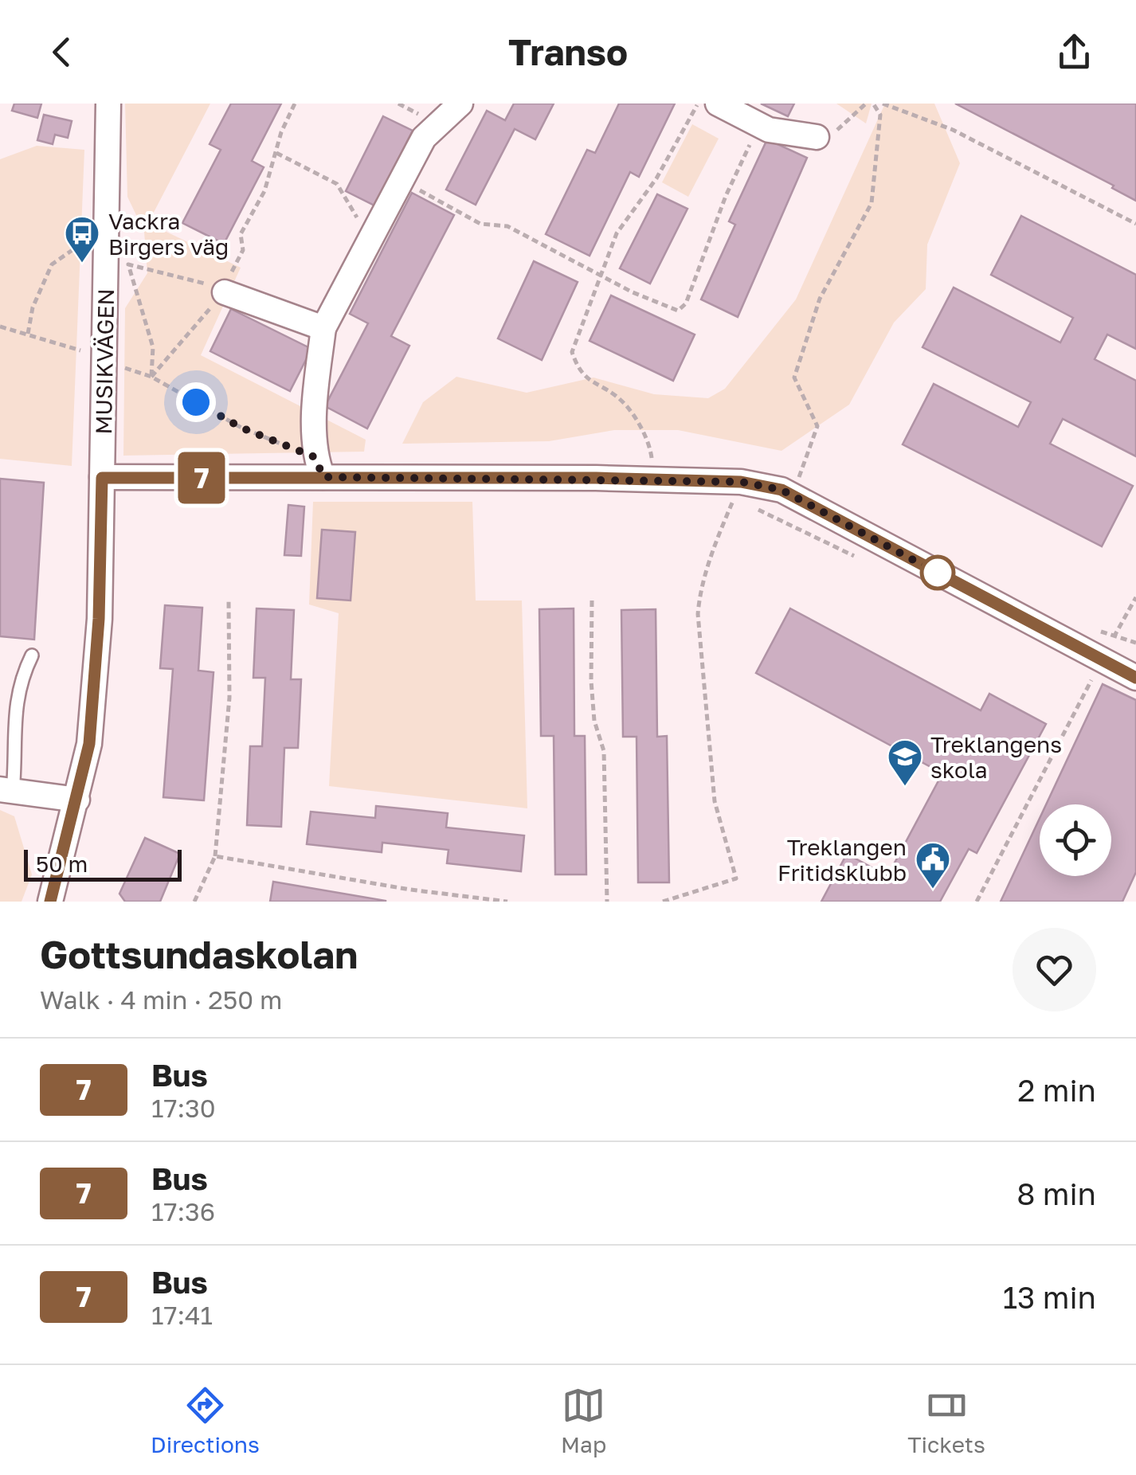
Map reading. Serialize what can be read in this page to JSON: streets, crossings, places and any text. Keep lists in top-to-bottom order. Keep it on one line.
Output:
{"streets":{"street":["MUSIKVÄGEN"]},"places":{"bus stop":["Vackra Birgers väg"],"school or university":["Treklangens skola"],"public building":["Treklangen Fritidsklubb"]},"lines":["bus line 7"],"scale_bar":"50 m","page":{"header":"Transo","on_map":"7","scale":"50 m","heading":["Gottsundaskolan","Walk · 4 min · 250 m"],"list":[{"mark":"7","name":"Bus","note":"17:30","value":"2 min"},{"mark":"7","name":"Bus","note":"17:36","value":"8 min"},{"mark":"7","name":"Bus","note":"17:41","value":"13 min"}],"tabs":["Directions","Map","Tickets"]}}
